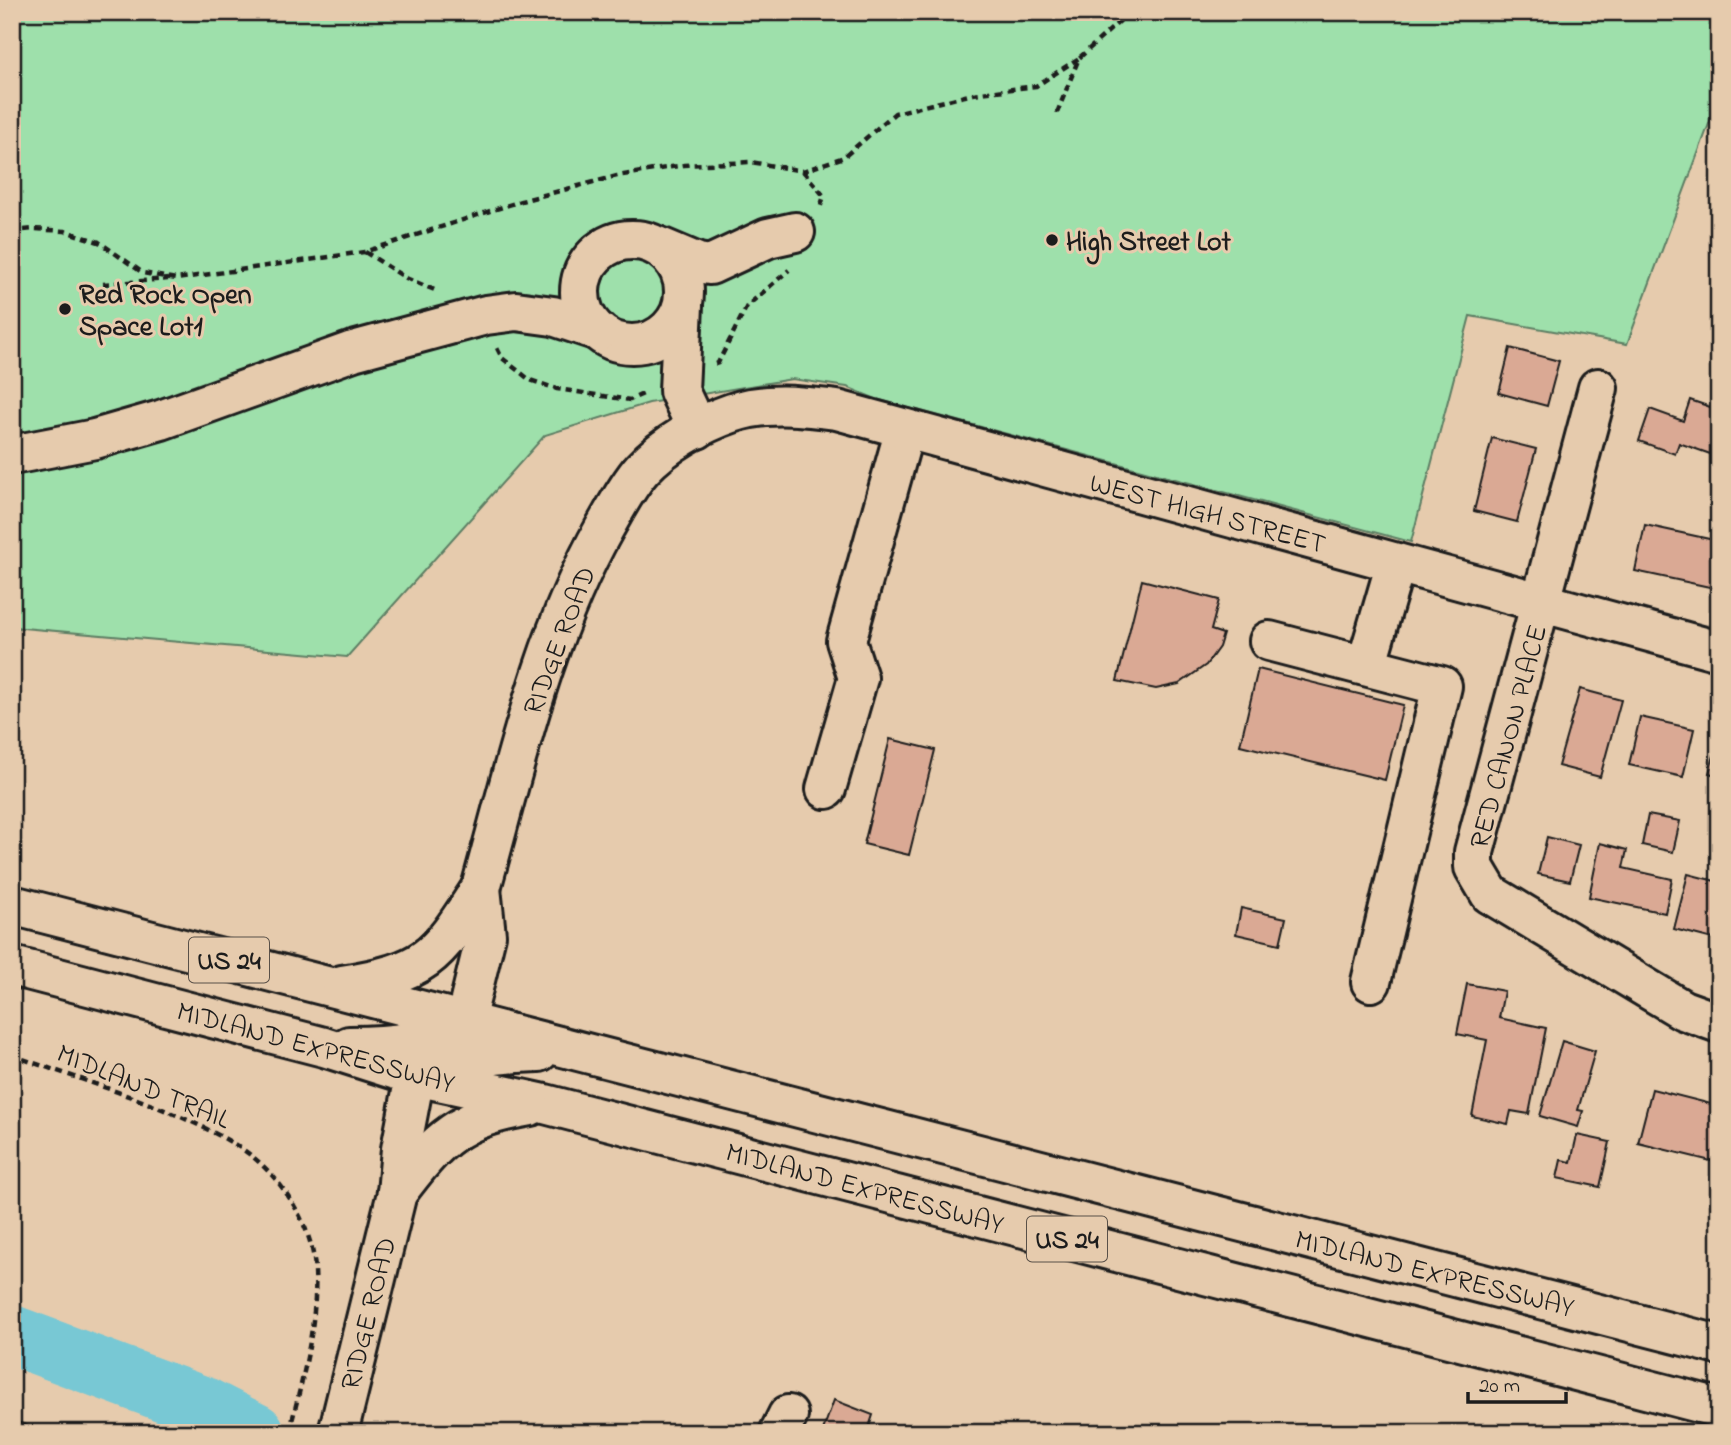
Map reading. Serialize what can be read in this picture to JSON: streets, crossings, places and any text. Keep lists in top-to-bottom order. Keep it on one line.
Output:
{"streets":{"main road":["WEST HIGH STREET","RIDGE ROAD","RED CANON PLACE","US 24","MIDLAND EXPRESSWAY"],"path":["MIDLAND TRAIL"]},"crossings":[["WEST HIGH STREET","RIDGE ROAD"],["WEST HIGH STREET","RED CANON PLACE"],["RIDGE ROAD","MIDLAND EXPRESSWAY"]],"places":["High Street Lot","Red Rock Open Space Lot1"],"scale_bar":"20 m"}
